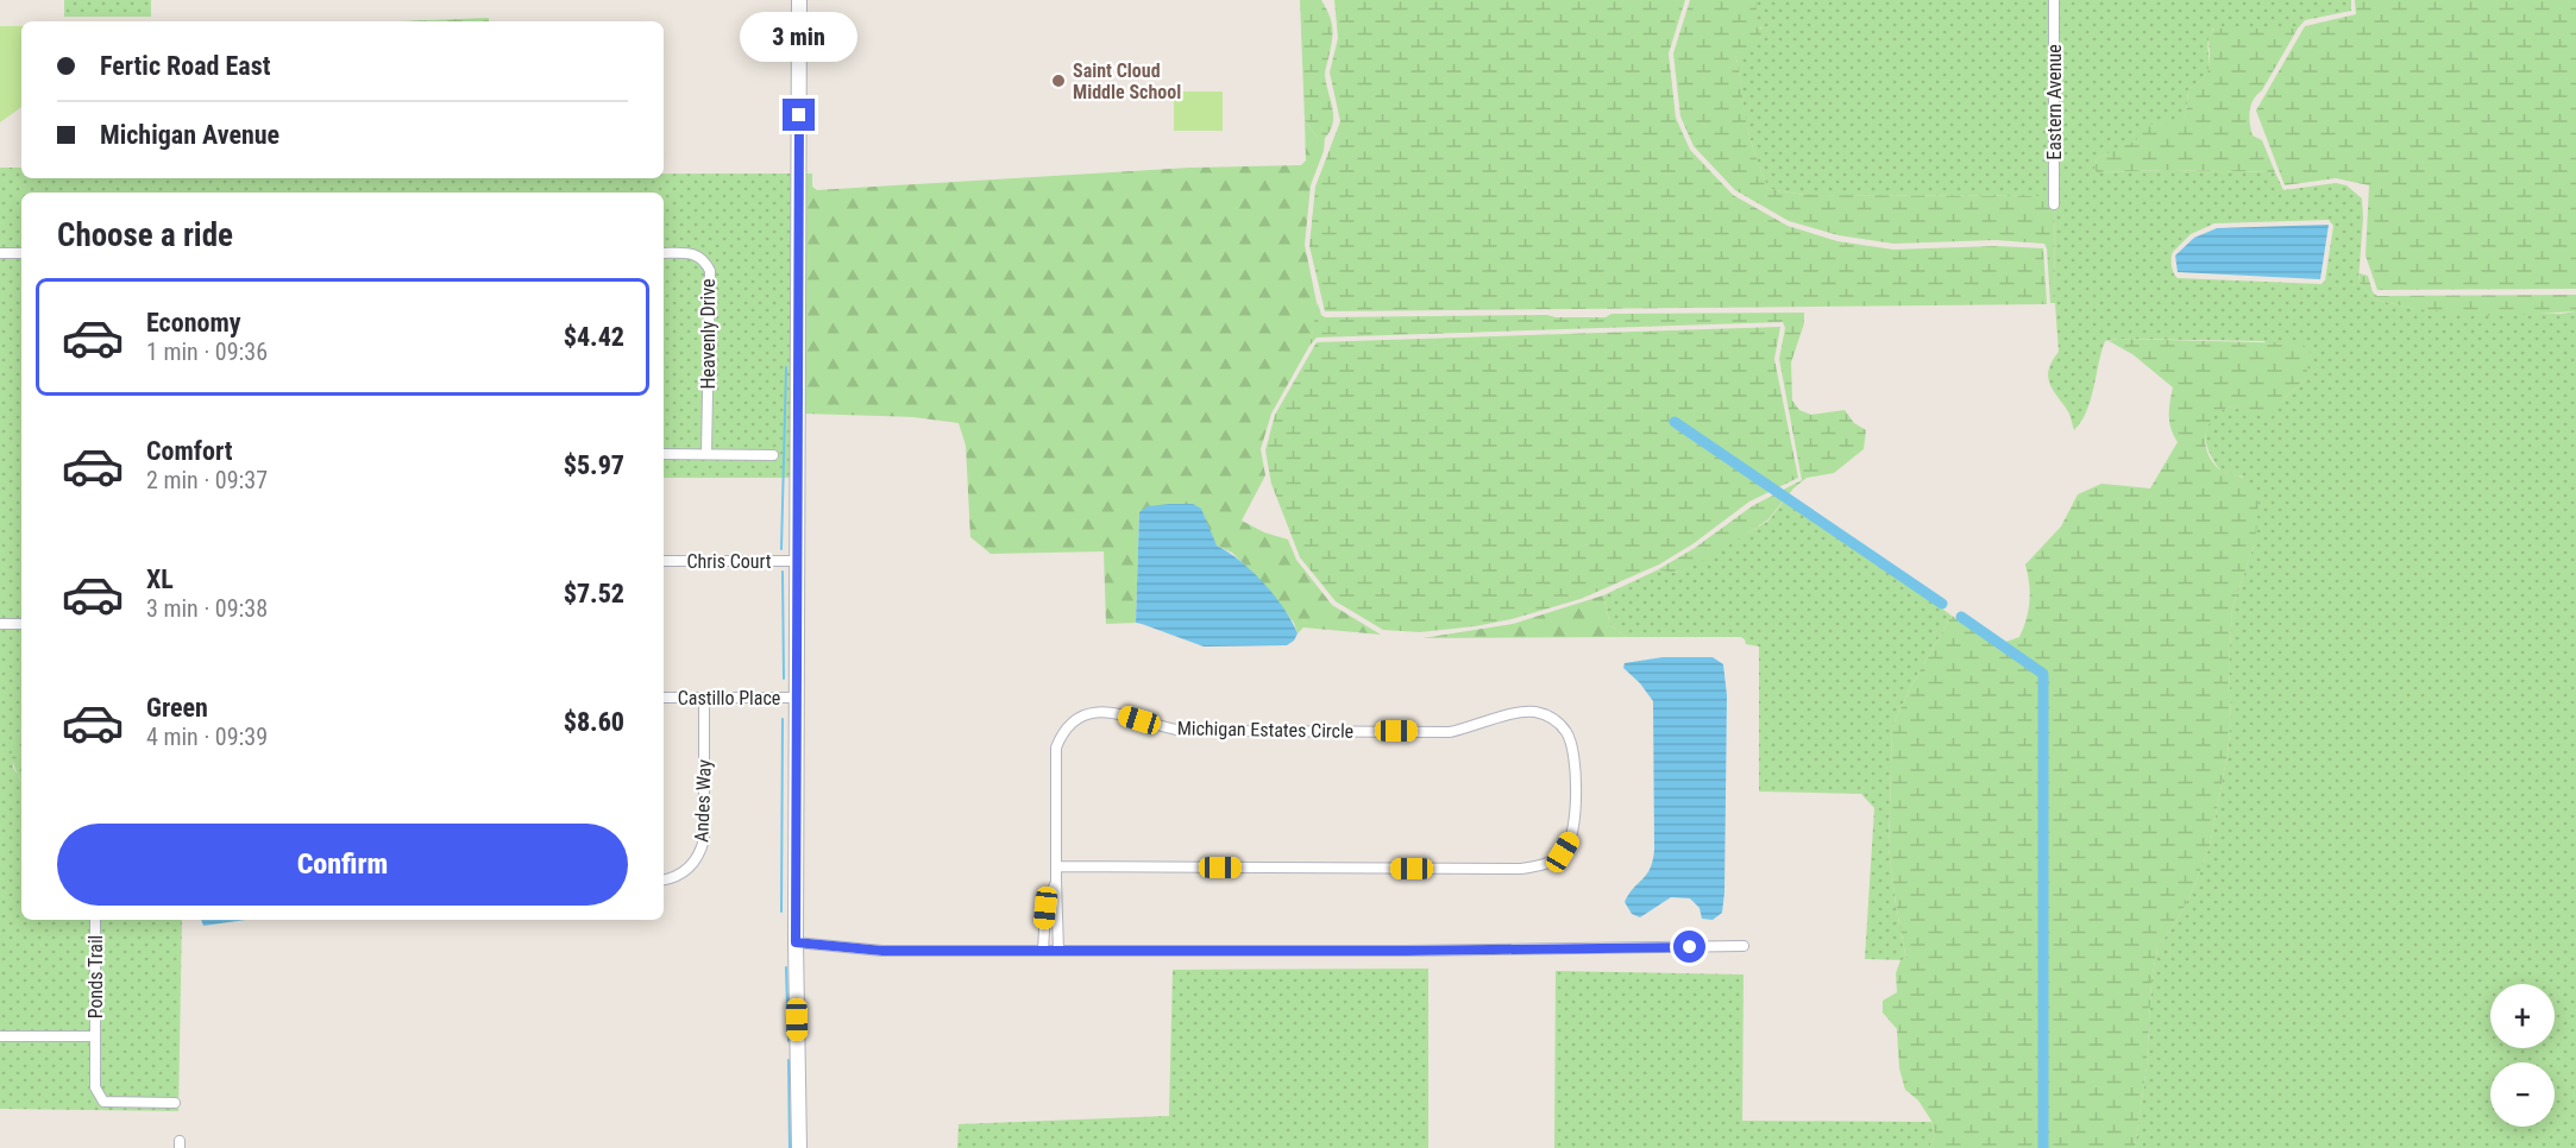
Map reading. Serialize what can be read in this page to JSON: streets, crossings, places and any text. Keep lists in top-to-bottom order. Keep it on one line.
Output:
{"streets":{"street":["Eastern Avenue","Heavenly Drive","Chris Court","Castillo Place","Michigan Estates Circle","Andes Way","Ponds Trail"]},"crossings":[["Castillo Place","Andes Way"]],"places":["Saint Cloud Middle School"],"page":{"bubble":"3 min","banner":["Fertic Road East","Michigan Avenue"],"heading":"Choose a ride","list":[{"name":"Economy","note":"1 min · 09:36","value":"$4.42"},{"name":"Comfort","note":"2 min · 09:37","value":"$5.97"},{"name":"XL","note":"3 min · 09:38","value":"$7.52"},{"name":"Green","note":"4 min · 09:39","value":"$8.60"}],"buttons":"Confirm","map_buttons":["+","−"]}}
